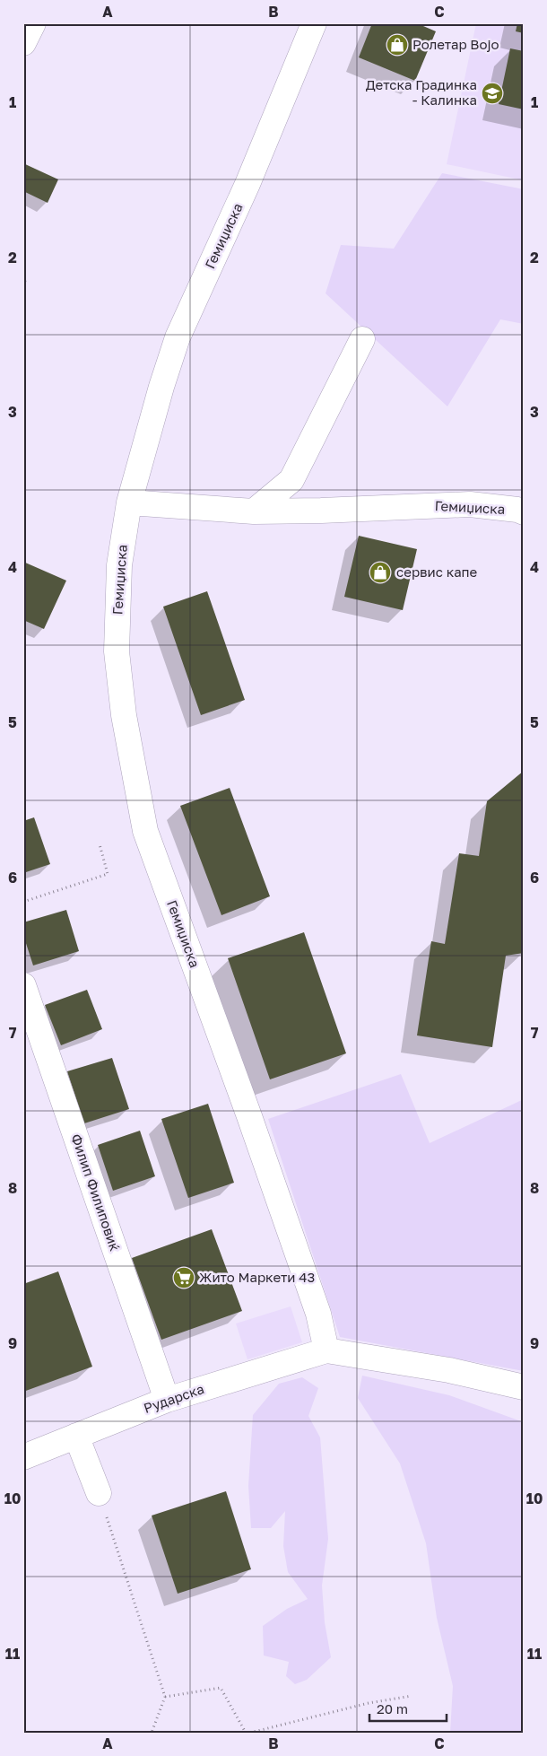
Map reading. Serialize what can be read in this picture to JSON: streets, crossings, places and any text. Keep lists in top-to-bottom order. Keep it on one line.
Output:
{"streets":{"street":["Гемиџиска","Филип Филиповиќ","Рударска"]},"crossings":[["Гемиџиска","Рударска"],["Филип Филиповиќ","Рударска"]],"places":{"shop":["Ролетар Војо","сервис капе"],"school or university":["Детска Градинка - Калинка"],"supermarket":["Жито Маркети 43"]},"scale_bar":"20 m","grid":{"columns":["A","B","C"],"rows":["1","2","3","4","5","6","7","8","9","10","11"]}}
